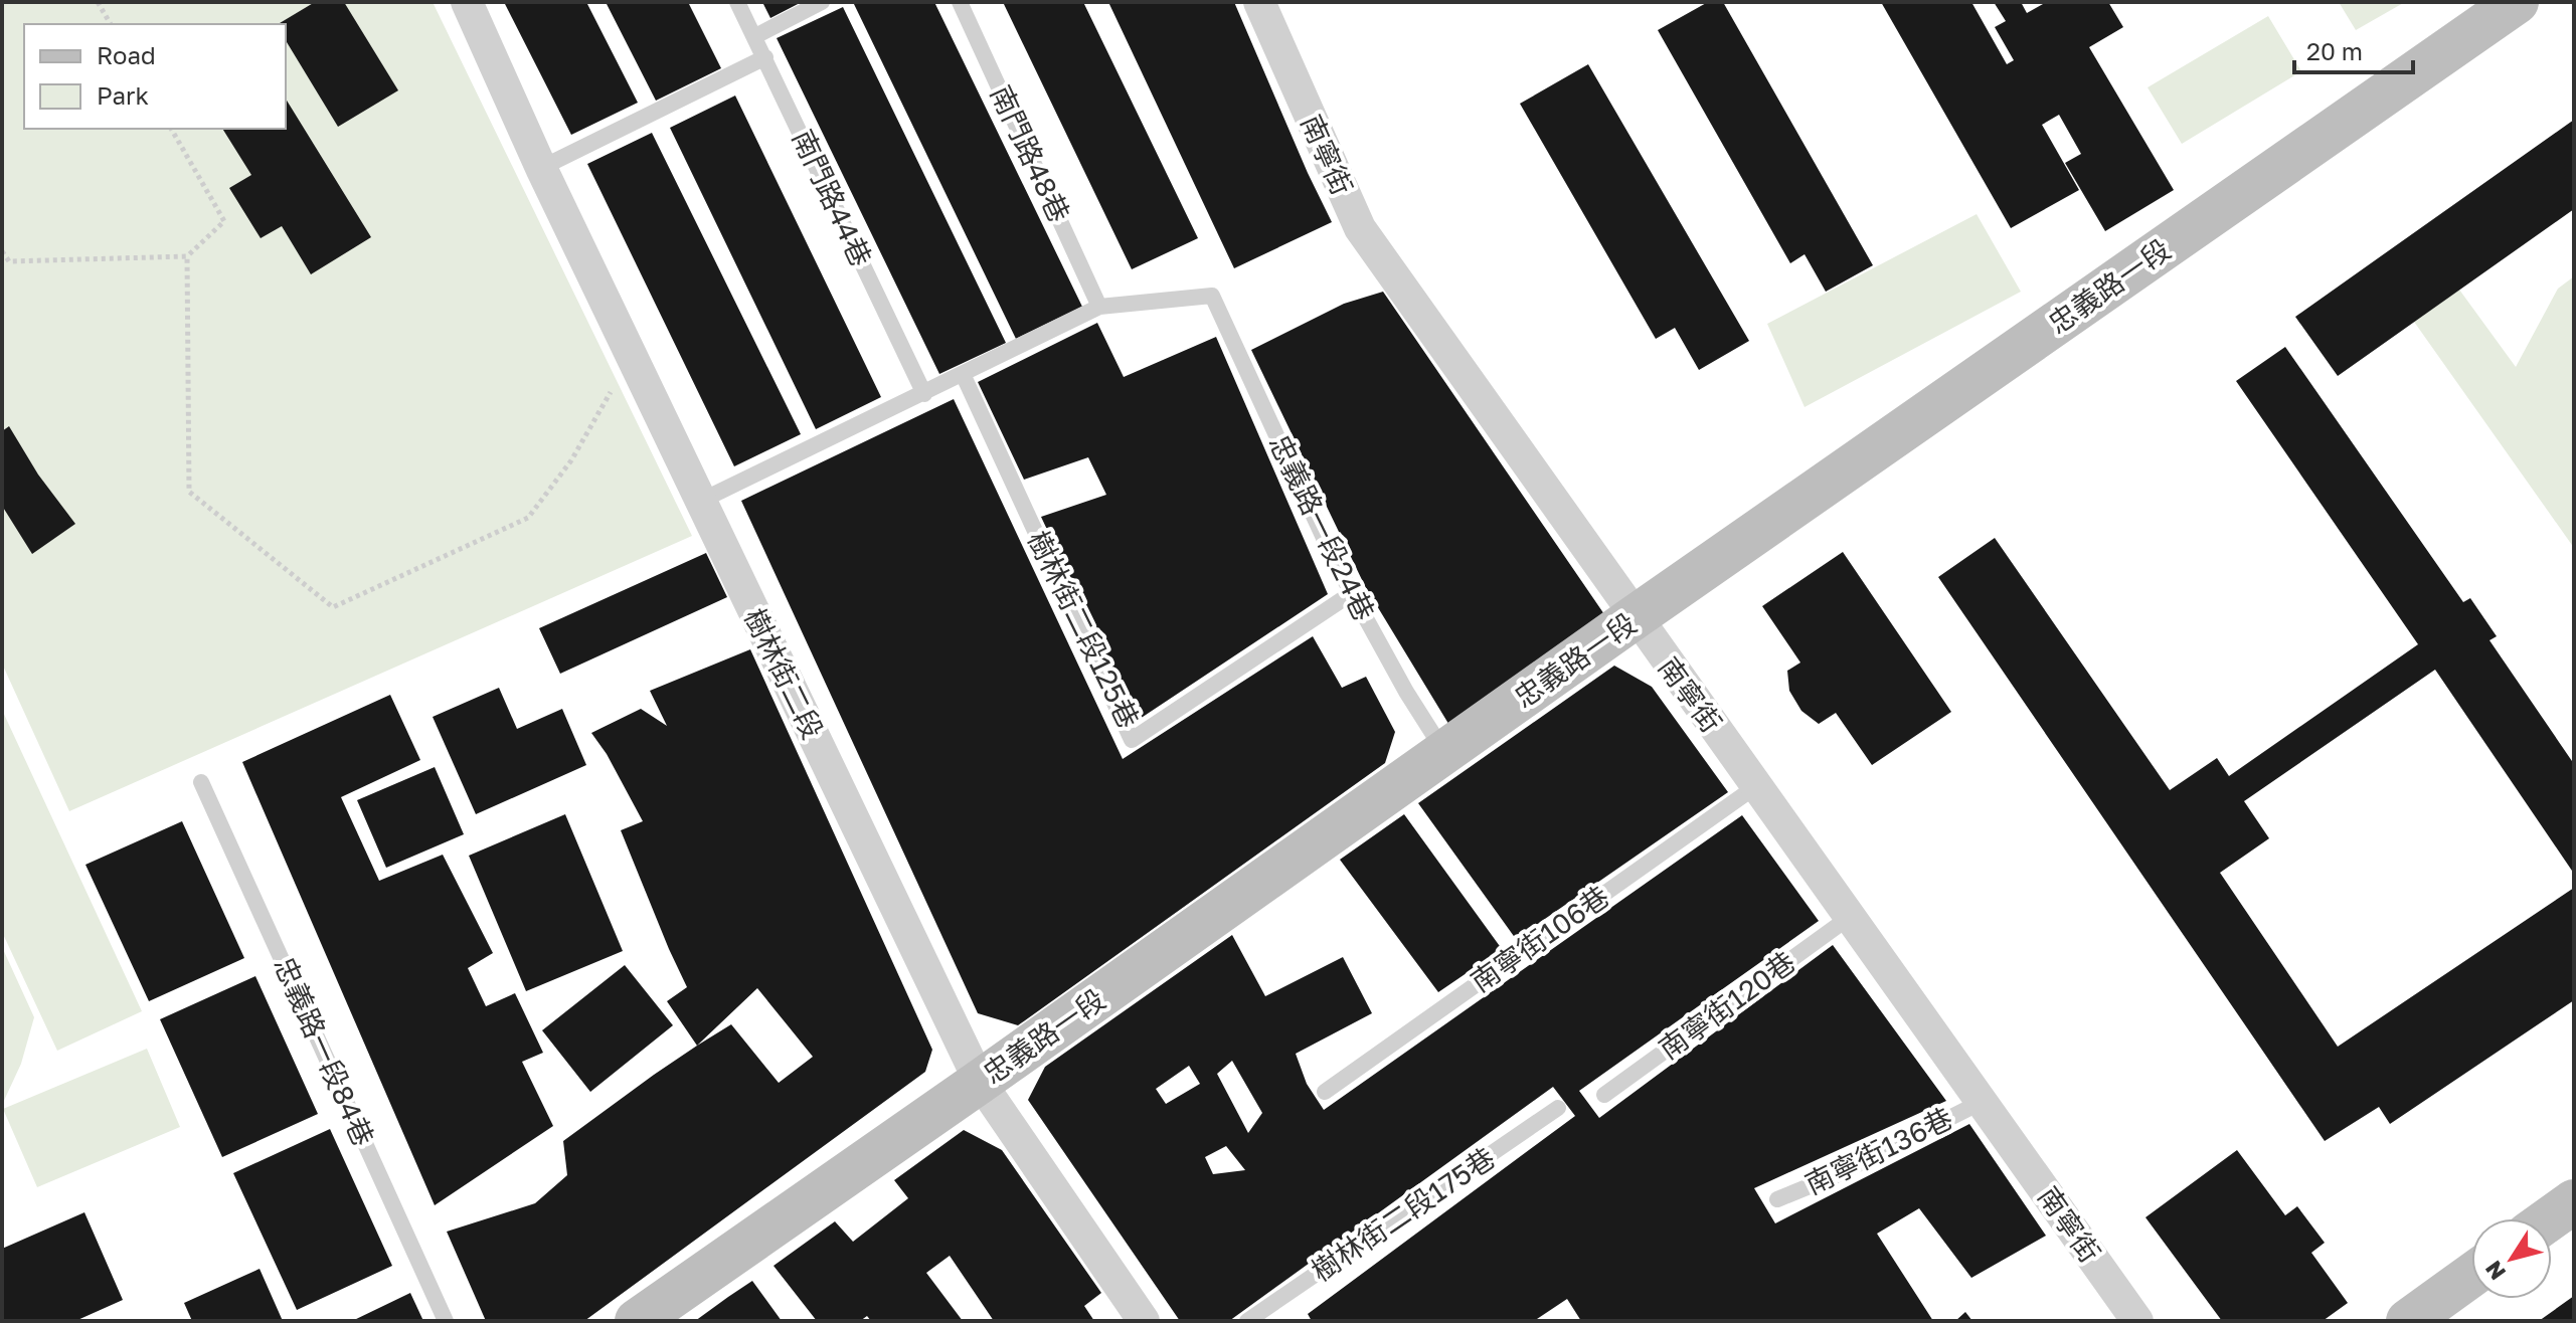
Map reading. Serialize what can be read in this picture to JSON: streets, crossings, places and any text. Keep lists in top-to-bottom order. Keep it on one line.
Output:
{"streets":{"street":["南寧街","忠義路一段","樹林街二段"],"lane":["南門路48巷","南門路44巷","忠義路一段24巷","樹林街二段125巷","南寧街106巷","南寧街120巷","忠義路一段84巷","南寧街136巷","樹林街二段175巷"]},"crossings":[["南門路48巷","忠義路一段24巷"],["南寧街","忠義路一段"],["南寧街","南寧街106巷"],["南寧街","南寧街120巷"],["南寧街","南寧街136巷"],["忠義路一段","忠義路一段24巷"],["忠義路一段","樹林街二段"],["忠義路一段24巷","樹林街二段125巷"]],"legend":["Road","Park"],"scale_bar":"20 m","north":"bottom left"}
